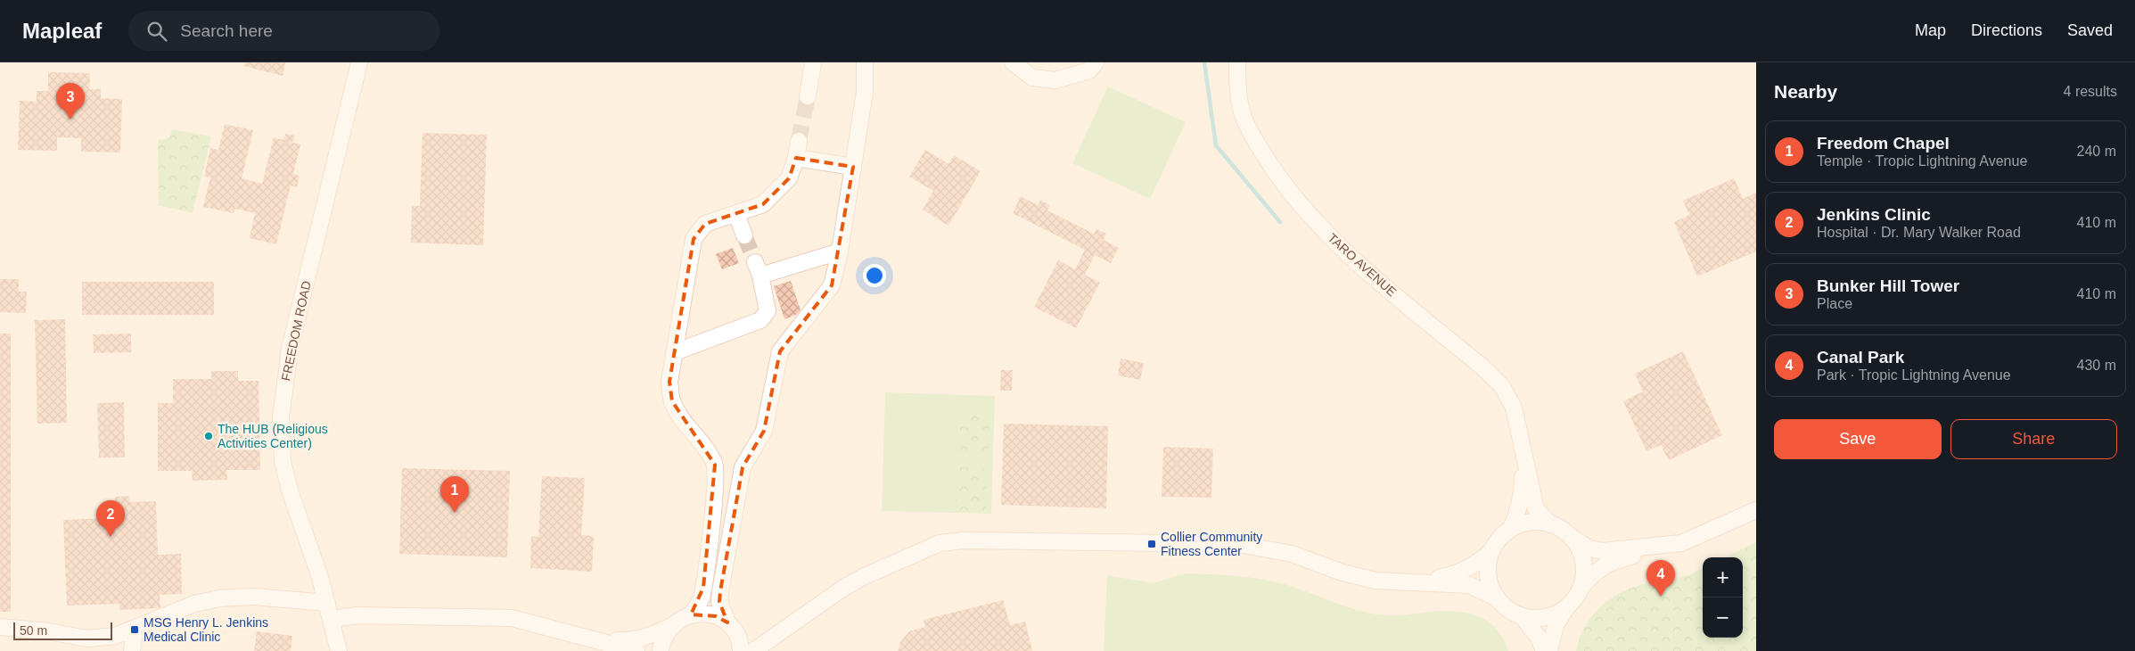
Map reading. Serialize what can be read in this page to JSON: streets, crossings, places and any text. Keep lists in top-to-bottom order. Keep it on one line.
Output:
{"streets":{"street":["TARO AVENUE","FREEDOM ROAD"]},"places":{"other":["The HUB (Religious Activities Center)"],"transit":["Collier Community Fitness Center","MSG Henry L. Jenkins Medical Clinic"]},"scale_bar":"50 m","page":{"header":"Mapleaf","search":"Search here","nav":["Map","Directions","Saved"],"heading":["Nearby","4 results"],"pins":["3","1","2","4"],"list":[{"mark":"1","name":"Freedom Chapel","note":"Temple · Tropic Lightning Avenue","value":"240 m"},{"mark":"2","name":"Jenkins Clinic","note":"Hospital · Dr. Mary Walker Road","value":"410 m"},{"mark":"3","name":"Bunker Hill Tower","note":"Place","value":"410 m"},{"mark":"4","name":"Canal Park","note":"Park · Tropic Lightning Avenue","value":"430 m"}],"buttons":["Save","Share"],"map_buttons":["+","−"],"scale":"50 m"}}
